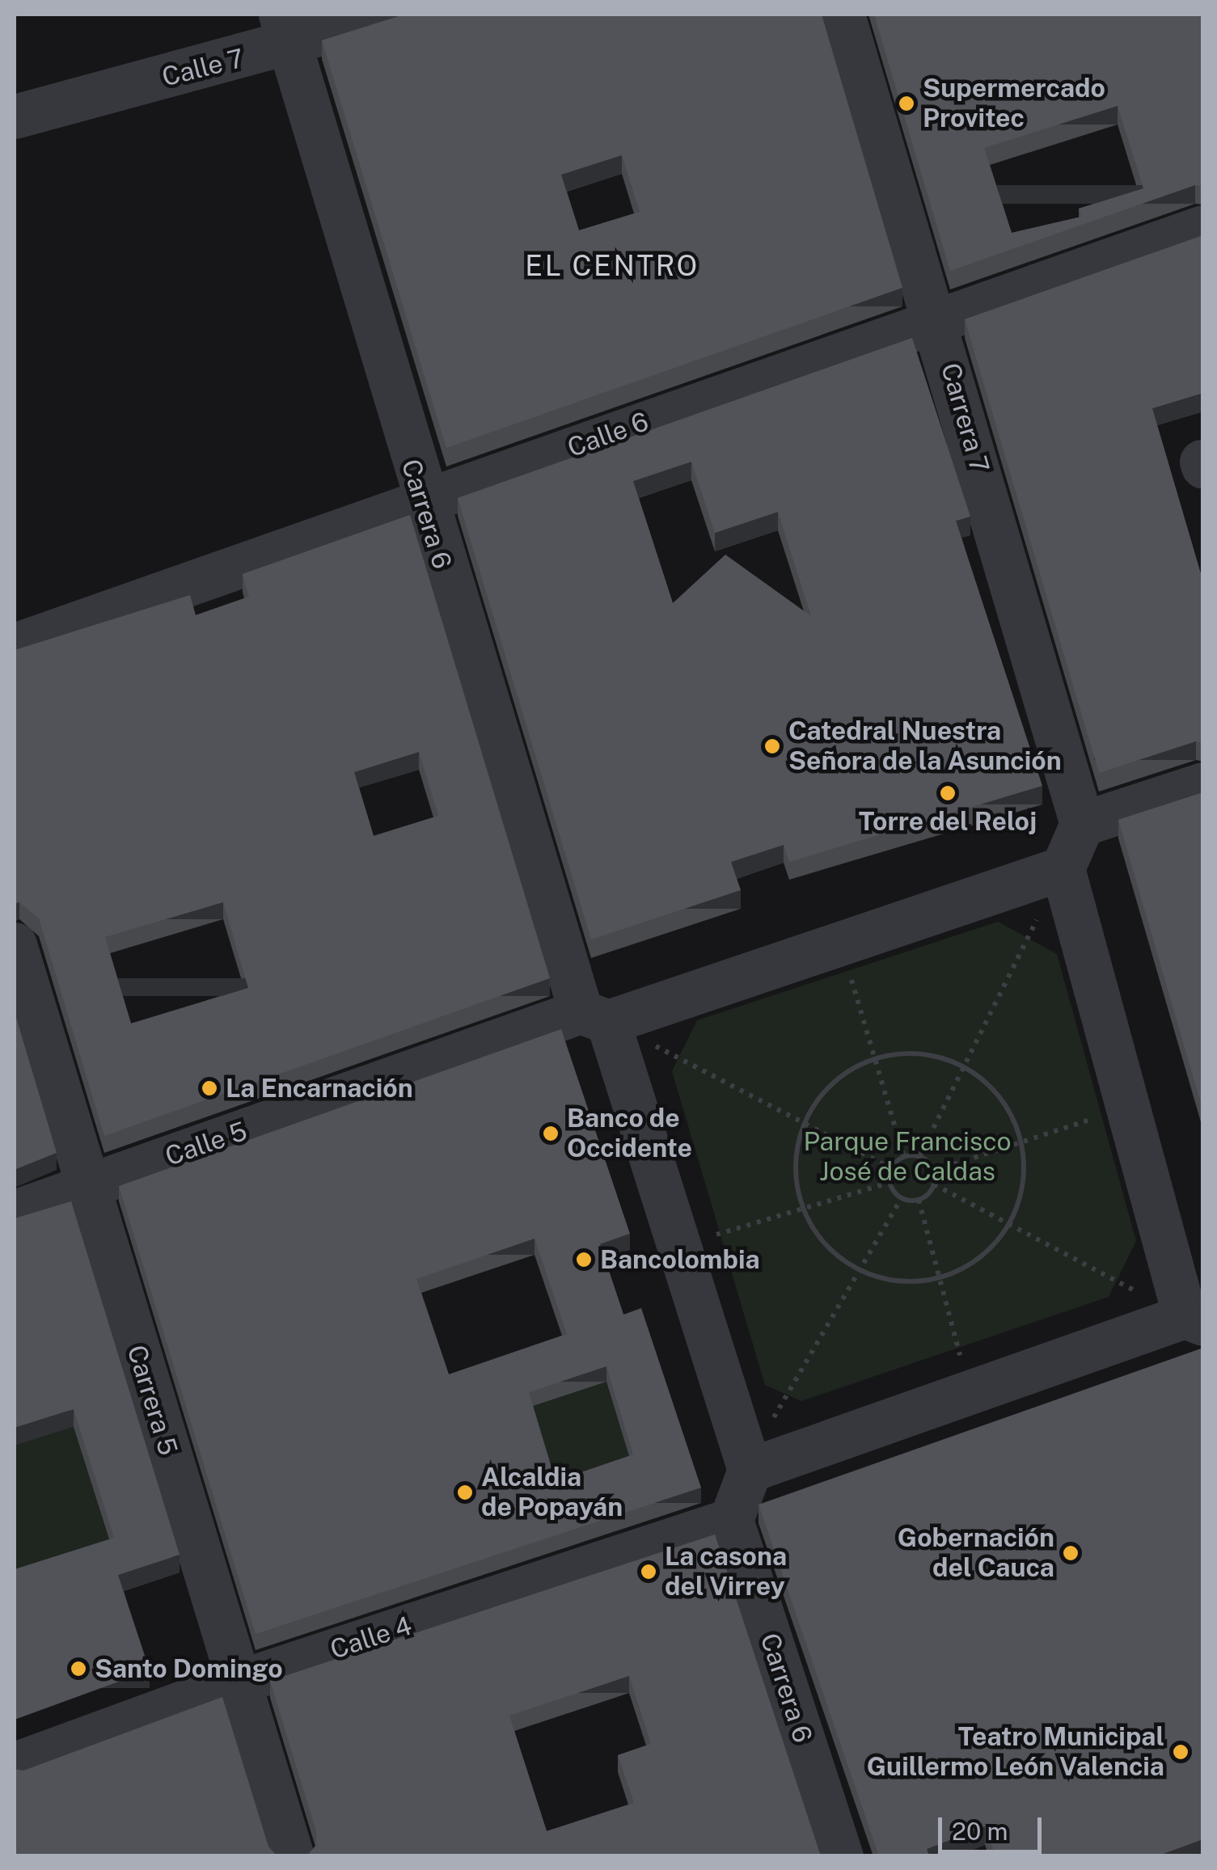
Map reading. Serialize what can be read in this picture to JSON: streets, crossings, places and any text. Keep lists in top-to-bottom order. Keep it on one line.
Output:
{"streets":{"street":["Calle 7","Carrera 7","Calle 6","Carrera 6","Calle 5","Carrera 5","Calle 4"]},"crossings":[["Calle 7","Carrera 6"],["Carrera 7","Calle 6"],["Calle 6","Carrera 6"],["Carrera 6","Calle 5"],["Carrera 6","Calle 4"],["Calle 5","Carrera 5"],["Carrera 5","Calle 4"]],"districts":["EL CENTRO"],"parks":["Parque Francisco José de Caldas"],"places":["Supermercado Provitec","Catedral Nuestra Señora de la Asunción","Torre del Reloj","La Encarnación","Banco de Occidente","Bancolombia","Alcaldia de Popayán","Gobernación del Cauca","La casona del Virrey","Santo Domingo","Teatro Municipal Guillermo León Valencia"],"scale_bar":"20 m"}
